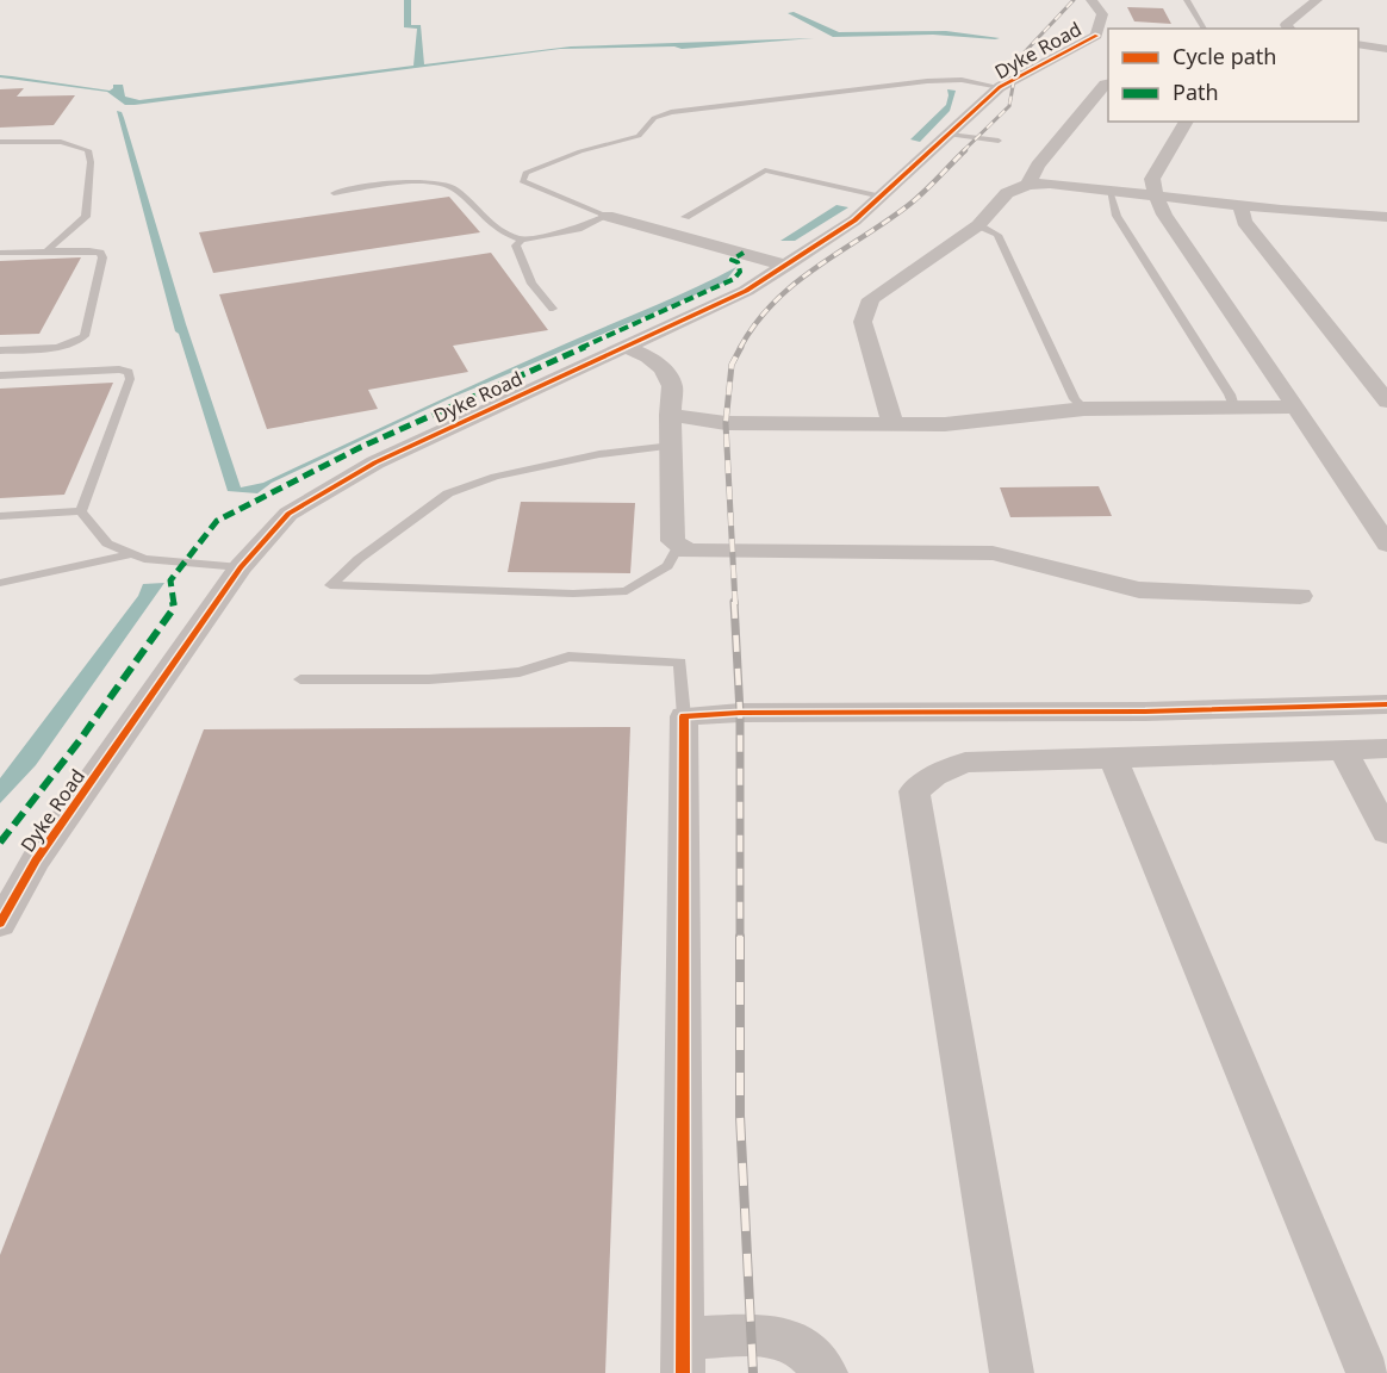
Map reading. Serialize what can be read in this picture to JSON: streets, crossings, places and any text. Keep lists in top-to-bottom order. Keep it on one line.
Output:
{"streets":{"street":["Dyke Road"]},"legend":["Cycle path","Path"]}
